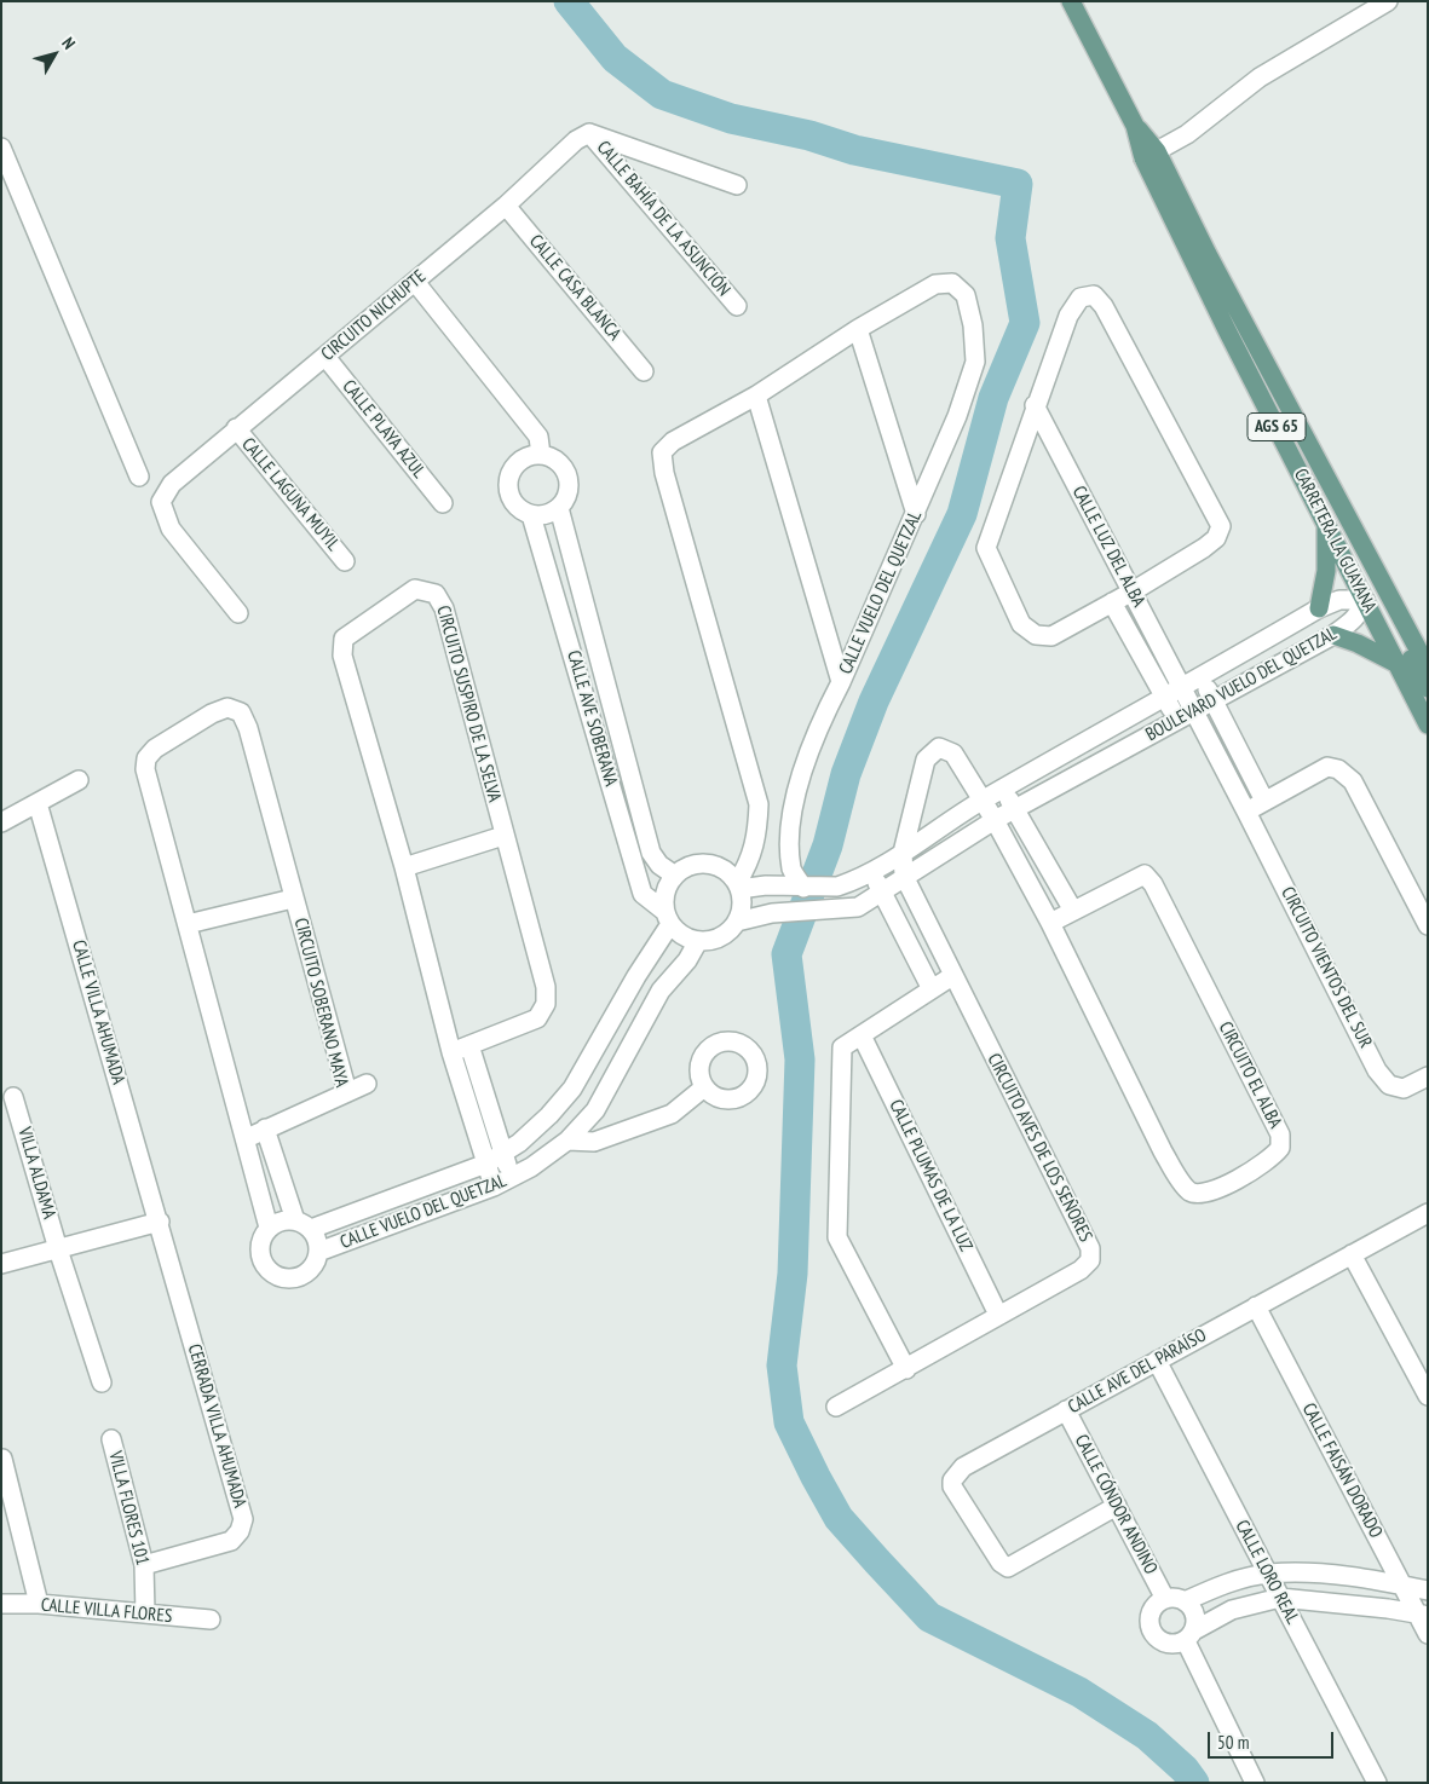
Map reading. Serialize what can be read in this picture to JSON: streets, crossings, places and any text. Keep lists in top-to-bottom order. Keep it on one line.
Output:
{"streets":{"main road":["AGS 65","CARRETERA LA GUAYANA"],"street":["CALLE BAHÍA DE LA ASUNCIÓN","CALLE CASA BLANCA","CIRCUITO NICHUPTE","CALLE PLAYA AZUL","CALLE LAGUNA MUYIL","CALLE LUZ DEL ALBA","CALLE VUELO DEL QUETZAL","BOULEVARD VUELO DEL QUETZAL","CIRCUITO SUSPIRO DE LA SELVA","CALLE AVE SOBERANA","CIRCUITO VIENTOS DEL SUR","CIRCUITO SOBERANO MAYA","CALLE VILLA AHUMADA","CIRCUITO EL ALBA","CIRCUITO AVES DE LOS SEÑORES","VILLA ALDAMA","CALLE PLUMAS DE LA LUZ","CALLE AVE DEL PARAÍSO","CERRADA VILLA AHUMADA","CALLE FAISÁN DORADO","CALLE CÓNDOR ANDINO","VILLA FLORES 101","CALLE LORO REAL","CALLE VILLA FLORES"]},"crossings":[["CALLE BAHÍA DE LA ASUNCIÓN","CIRCUITO NICHUPTE"],["CALLE CASA BLANCA","CIRCUITO NICHUPTE"],["CIRCUITO NICHUPTE","CALLE PLAYA AZUL"],["CIRCUITO NICHUPTE","CALLE LAGUNA MUYIL"],["CARRETERA LA GUAYANA","BOULEVARD VUELO DEL QUETZAL"],["CALLE LUZ DEL ALBA","BOULEVARD VUELO DEL QUETZAL"],["CALLE LUZ DEL ALBA","CIRCUITO VIENTOS DEL SUR"],["CALLE VUELO DEL QUETZAL","BOULEVARD VUELO DEL QUETZAL"],["CALLE VUELO DEL QUETZAL","CIRCUITO SUSPIRO DE LA SELVA"],["CALLE VUELO DEL QUETZAL","CALLE AVE SOBERANA"],["CALLE VUELO DEL QUETZAL","CIRCUITO SOBERANO MAYA"],["BOULEVARD VUELO DEL QUETZAL","CALLE AVE SOBERANA"],["BOULEVARD VUELO DEL QUETZAL","CIRCUITO VIENTOS DEL SUR"],["BOULEVARD VUELO DEL QUETZAL","CIRCUITO EL ALBA"],["BOULEVARD VUELO DEL QUETZAL","CIRCUITO AVES DE LOS SEÑORES"],["CALLE VILLA AHUMADA","CERRADA VILLA AHUMADA"],["CIRCUITO AVES DE LOS SEÑORES","CALLE PLUMAS DE LA LUZ"],["CALLE AVE DEL PARAÍSO","CALLE FAISÁN DORADO"],["CALLE AVE DEL PARAÍSO","CALLE CÓNDOR ANDINO"],["CALLE AVE DEL PARAÍSO","CALLE LORO REAL"],["CERRADA VILLA AHUMADA","VILLA FLORES 101"],["VILLA FLORES 101","CALLE VILLA FLORES"]],"scale_bar":"50 m","north":"top right"}
